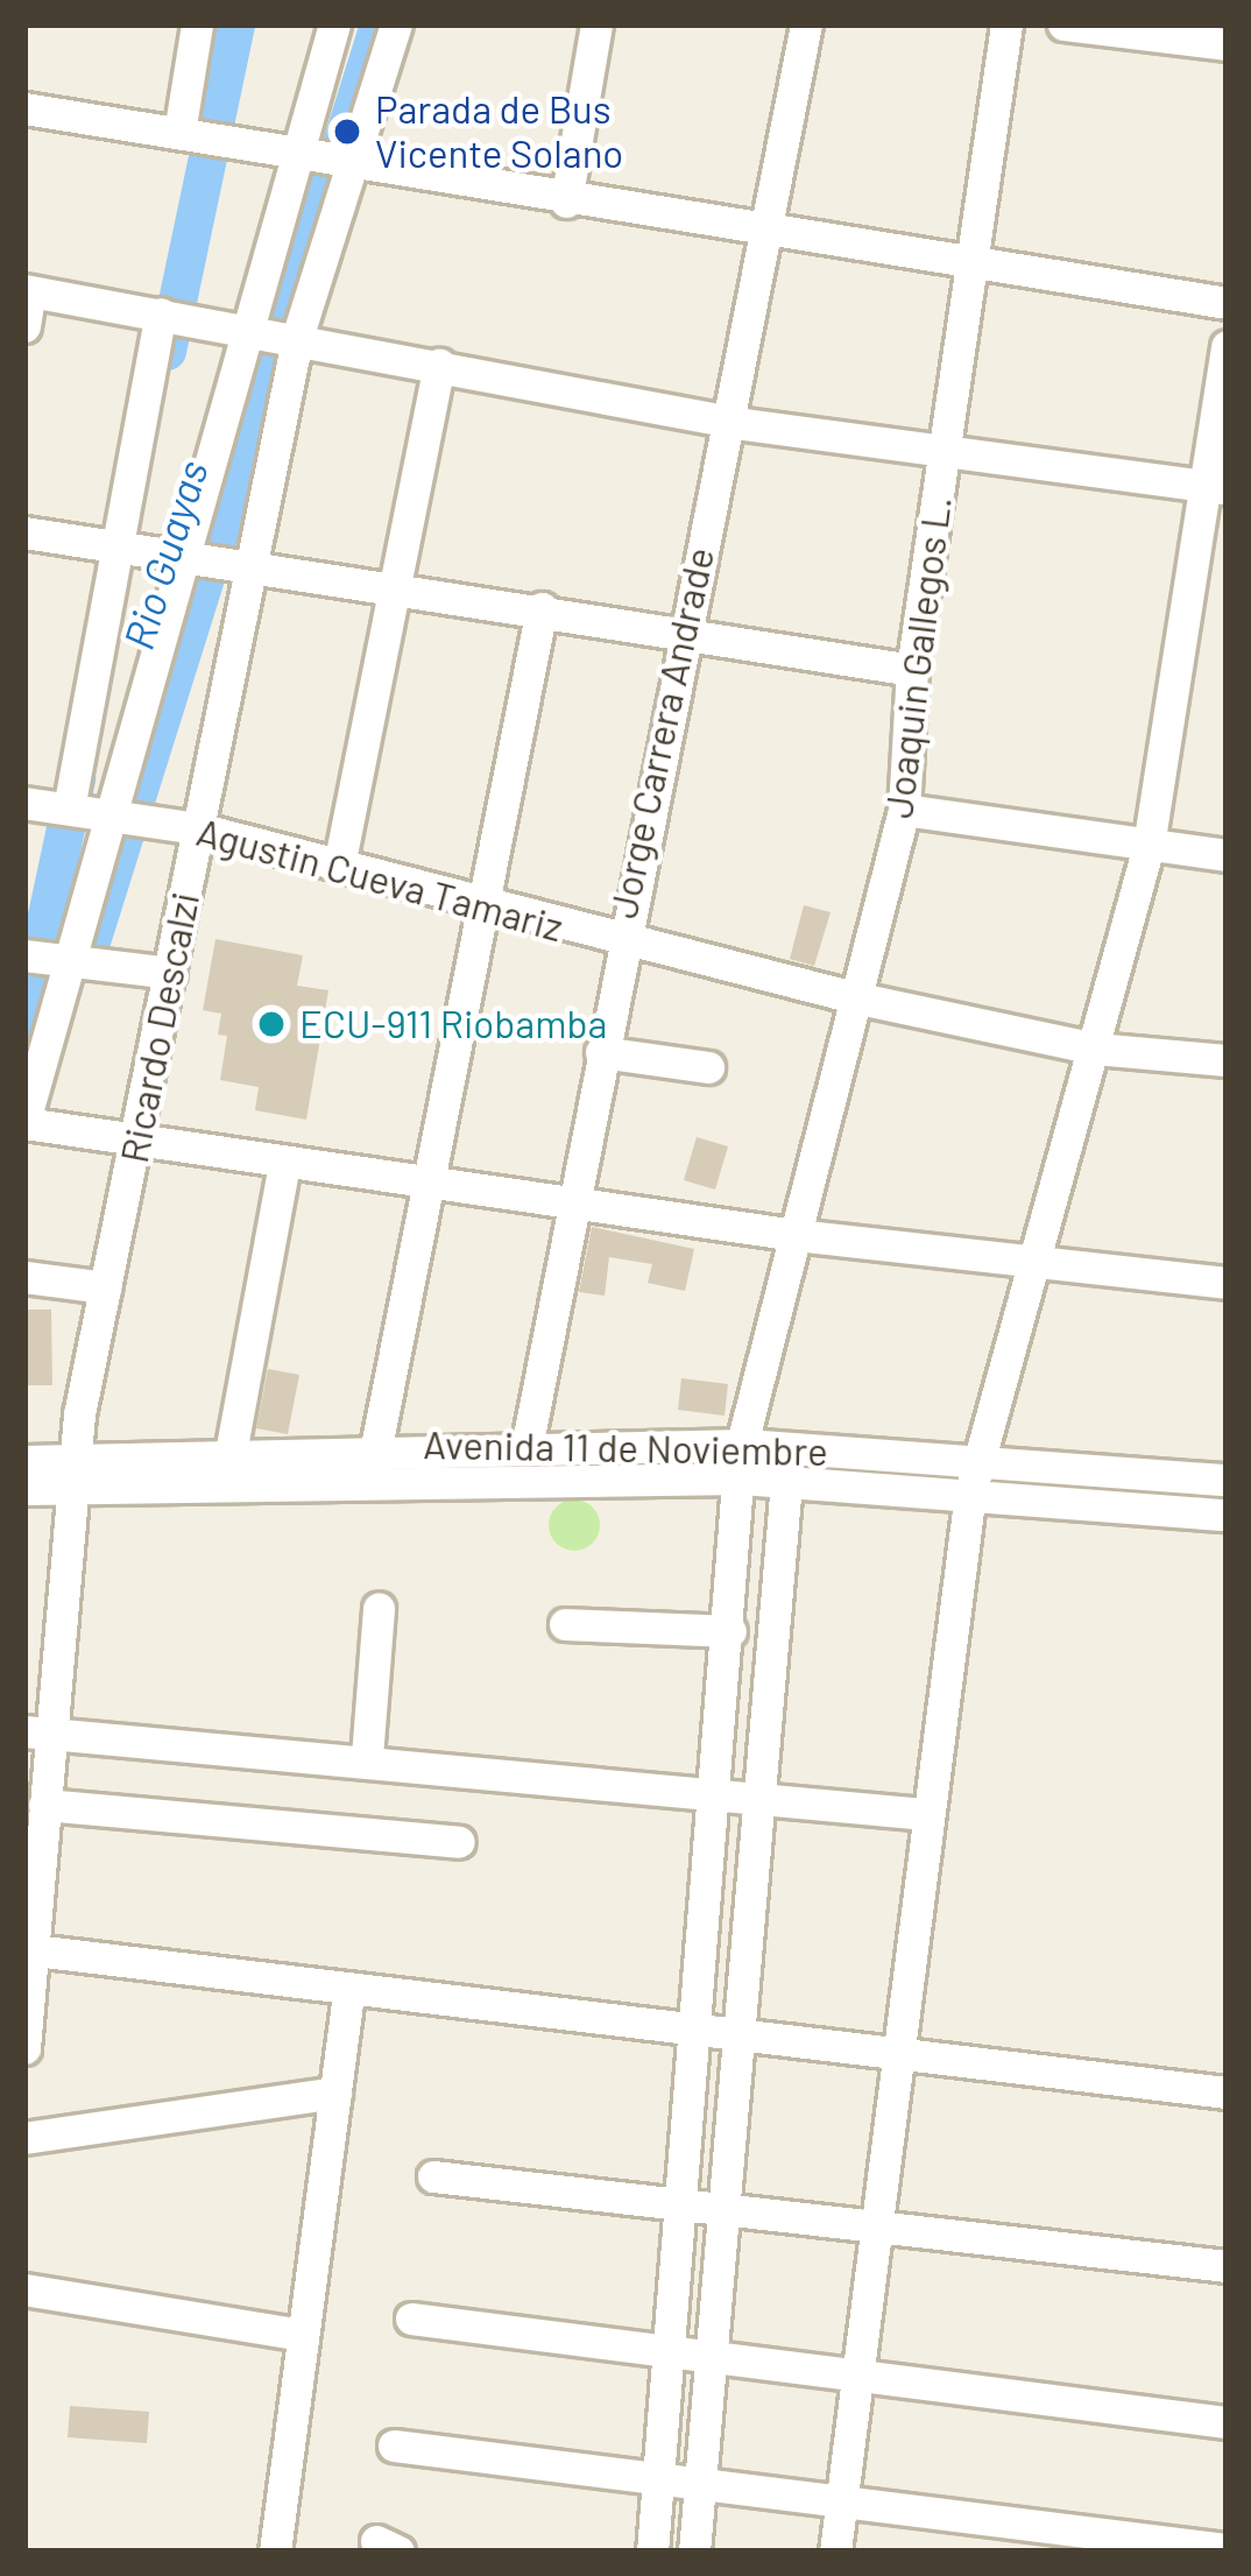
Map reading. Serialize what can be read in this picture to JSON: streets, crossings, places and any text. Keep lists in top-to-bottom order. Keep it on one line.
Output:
{"streets":{"street":["Joaquin Gallegos L.","Jorge Carrera Andrade","Agustin Cueva Tamariz","Ricardo Descalzi","Avenida 11 de Noviembre"]},"crossings":[["Joaquin Gallegos L.","Agustin Cueva Tamariz"],["Joaquin Gallegos L.","Avenida 11 de Noviembre"],["Jorge Carrera Andrade","Agustin Cueva Tamariz"],["Jorge Carrera Andrade","Avenida 11 de Noviembre"],["Agustin Cueva Tamariz","Ricardo Descalzi"],["Ricardo Descalzi","Avenida 11 de Noviembre"]],"water":["Rio Guayas"],"places":["Parada de Bus Vicente Solano","ECU-911 Riobamba"]}
